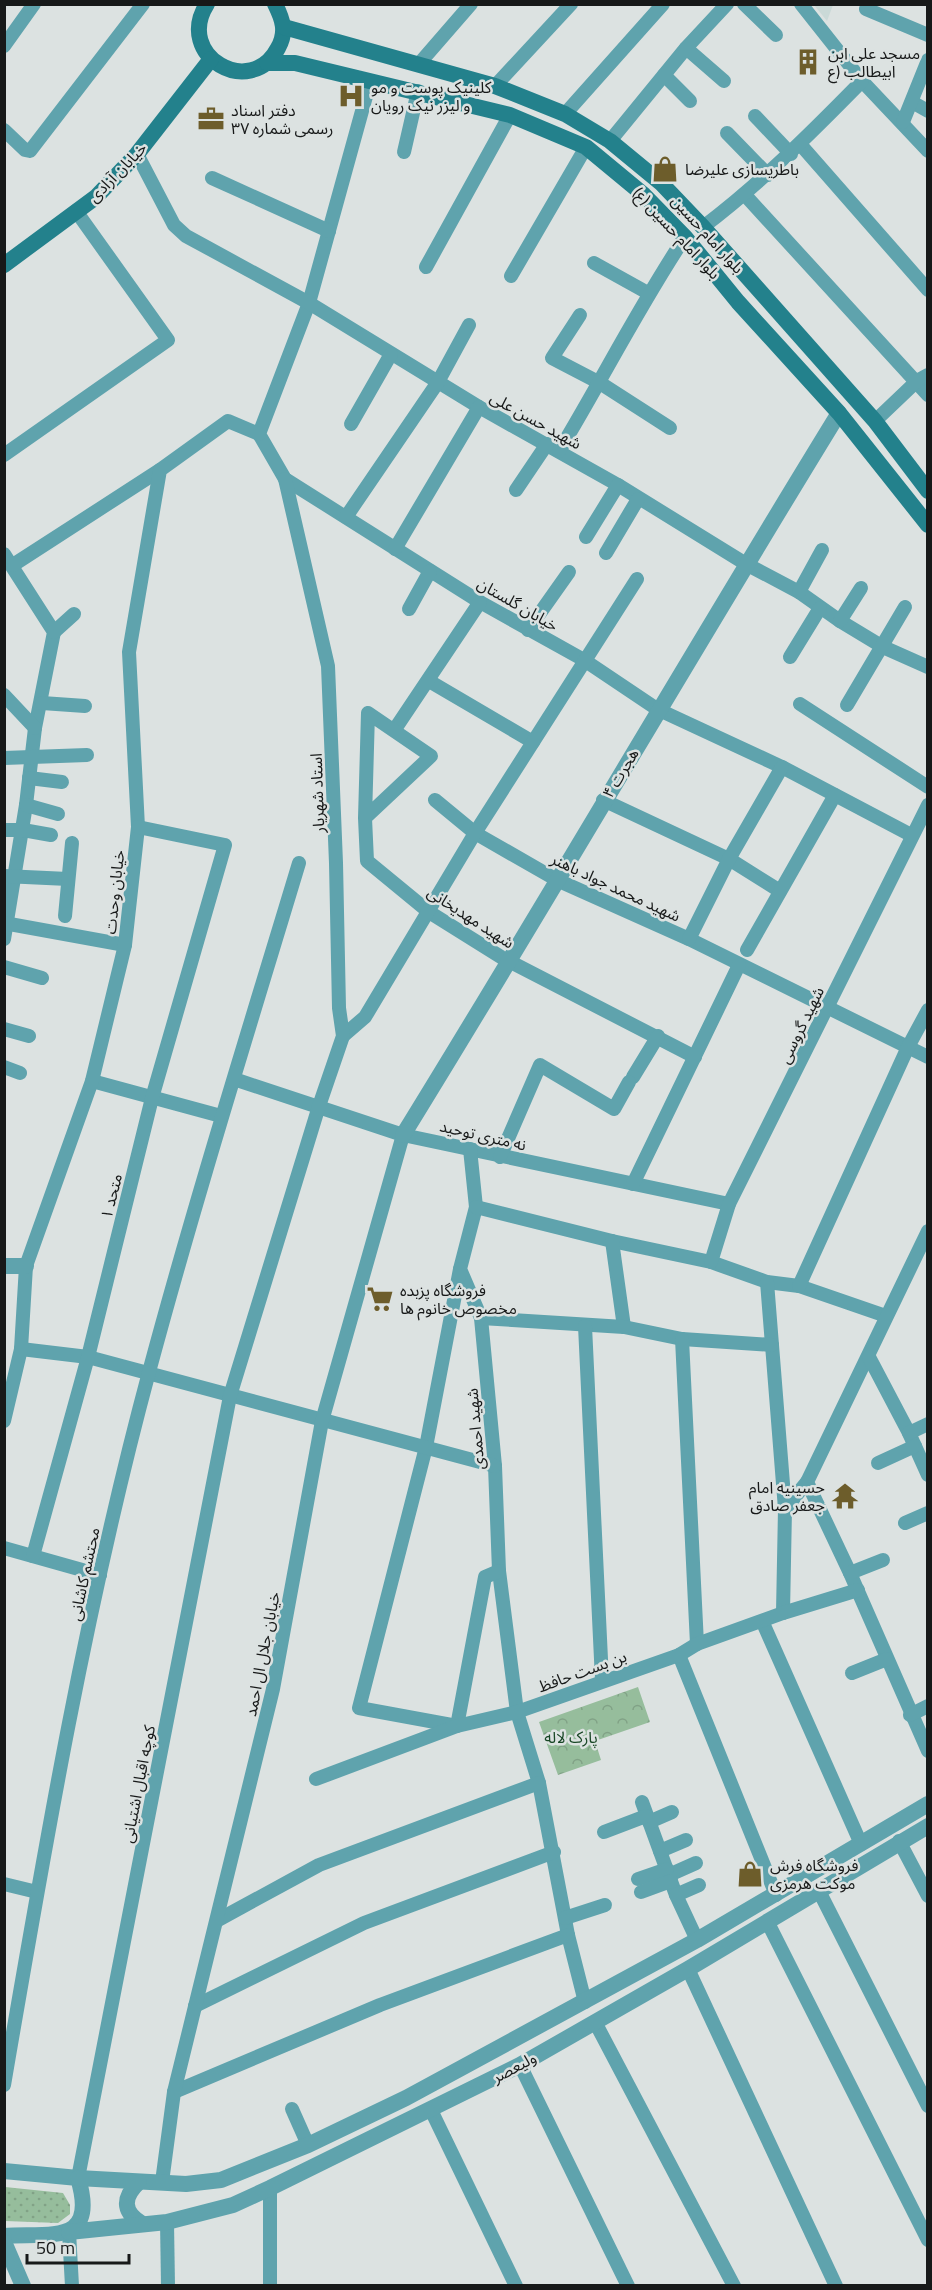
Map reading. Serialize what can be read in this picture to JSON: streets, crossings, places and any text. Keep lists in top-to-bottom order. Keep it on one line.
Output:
{"streets":{"main road":["خیابان آزادی","بلوار امام حسین (ع)","بلوار امام حسین"],"street":["شهید حسن علی","خیابان گلستان","هجرت ۴","استاد شهریار","شهید محمد جواد باهنر","خیابان وحدت","شهید مهدیخانی","شهید گروسی","نه متری توحید","متحد ۱","شهید احمدی","محتشم کاشانی","خیابان جلال ال احمد","بن بست حافظ","کوچه اقبال اشتیانی","ولیعصر"]},"crossings":[["خیابان آزادی","بلوار امام حسین (ع)"],["خیابان آزادی","شهید حسن علی"],["بلوار امام حسین (ع)","هجرت ۴"],["شهید حسن علی","هجرت ۴"],["خیابان گلستان","هجرت ۴"],["خیابان گلستان","استاد شهریار"],["خیابان گلستان","شهید گروسی"],["هجرت ۴","شهید محمد جواد باهنر"],["هجرت ۴","شهید مهدیخانی"],["هجرت ۴","نه متری توحید"],["هجرت ۴","خیابان جلال ال احمد"],["استاد شهریار","نه متری توحید"],["استاد شهریار","کوچه اقبال اشتیانی"],["شهید محمد جواد باهنر","شهید گروسی"],["خیابان وحدت","متحد ۱"],["شهید گروسی","نه متری توحید"],["نه متری توحید","محتشم کاشانی"],["نه متری توحید","خیابان جلال ال احمد"],["نه متری توحید","کوچه اقبال اشتیانی"],["شهید احمدی","بن بست حافظ"],["شهید احمدی","ولیعصر"],["خیابان جلال ال احمد","ولیعصر"],["کوچه اقبال اشتیانی","ولیعصر"]],"parks":["پارک لاله"],"places":{"building":["مسجد علی ابن ابیطالب (ع"],"hospital":["کلینیک پوست و مو و لیزر نیک رویان"],"office":["دفتر اسناد رسمی شماره ۳۷"],"shop":["باطریسازی علیرضا","فروشگاه فرش موکت هرمزی"],"supermarket":["فروشگاه پزبده مخصوص خانوم ها"],"temple":["حسینیه امام جعفر صادق"]},"scale_bar":"50 m"}
